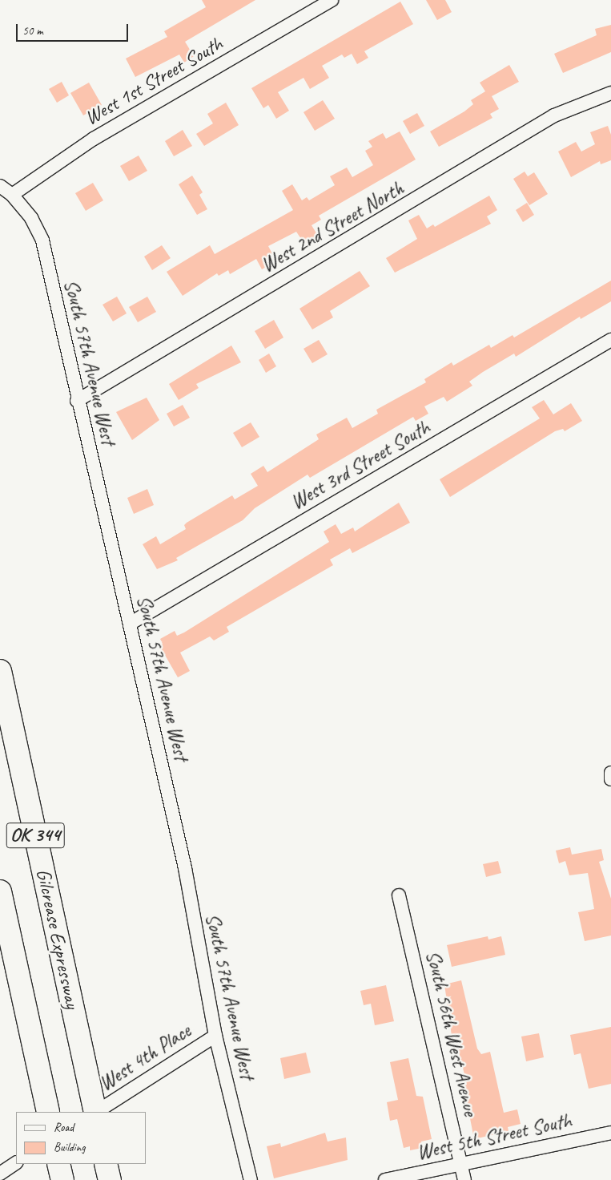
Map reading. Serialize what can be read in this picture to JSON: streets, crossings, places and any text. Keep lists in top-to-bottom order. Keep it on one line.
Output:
{"streets":{"highway":["OK 344","Gilcrease Expressway"],"street":["West 1st Street South","West 2nd Street North","South 57th Avenue West","West 3rd Street South","South 56th West Avenue","West 4th Place","West 5th Street South"]},"crossings":[["West 1st Street South","South 57th Avenue West"],["West 2nd Street North","South 57th Avenue West"],["South 57th Avenue West","West 3rd Street South"],["South 57th Avenue West","West 4th Place"],["South 56th West Avenue","West 5th Street South"]],"legend":["Road","Building"],"scale_bar":"50 m"}
